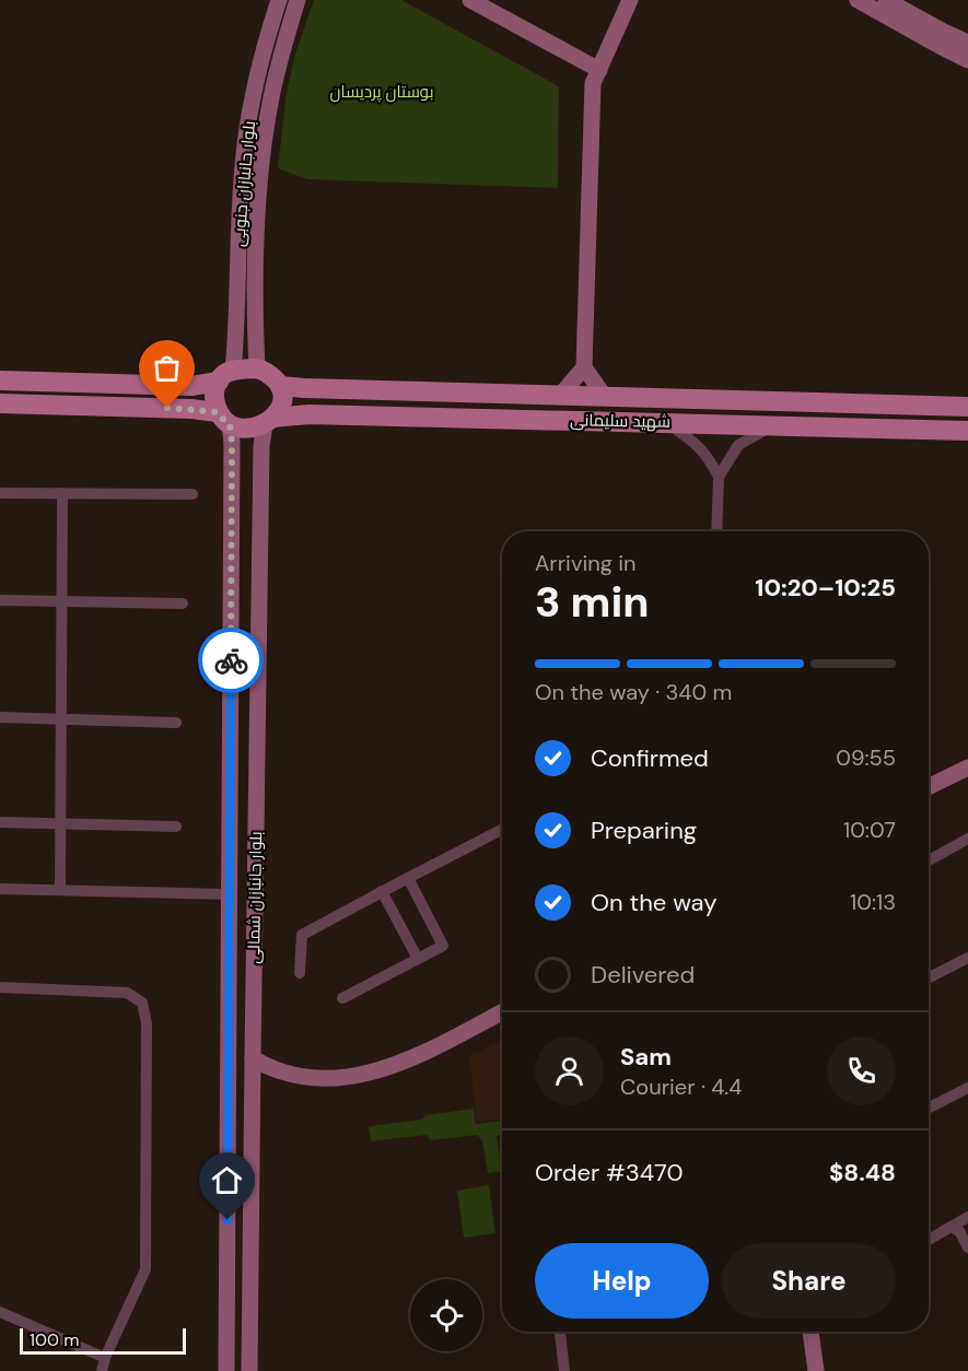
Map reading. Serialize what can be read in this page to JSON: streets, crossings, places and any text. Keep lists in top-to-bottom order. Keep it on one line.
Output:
{"streets":{"main road":["بلوار جانبازان جنوبی","شهید سلیمانی","بلوار جانبازان شمالی"]},"crossings":[["بلوار جانبازان جنوبی","شهید سلیمانی"],["بلوار جانبازان جنوبی","بلوار جانبازان شمالی"],["شهید سلیمانی","بلوار جانبازان شمالی"]],"parks":["بوستان پردیسان"],"scale_bar":"100 m","page":{"heading":["3 min","Arriving in","10:20–10:25"],"panel":["Sam","Courier · 4.4","Order #3470","$8.48"],"bar":"On the way · 340 m","list":[["Confirmed","09:55"],["Preparing","10:07"],["On the way","10:13"],"Delivered"],"buttons":["Help","Share"],"scale":"100 m"}}
